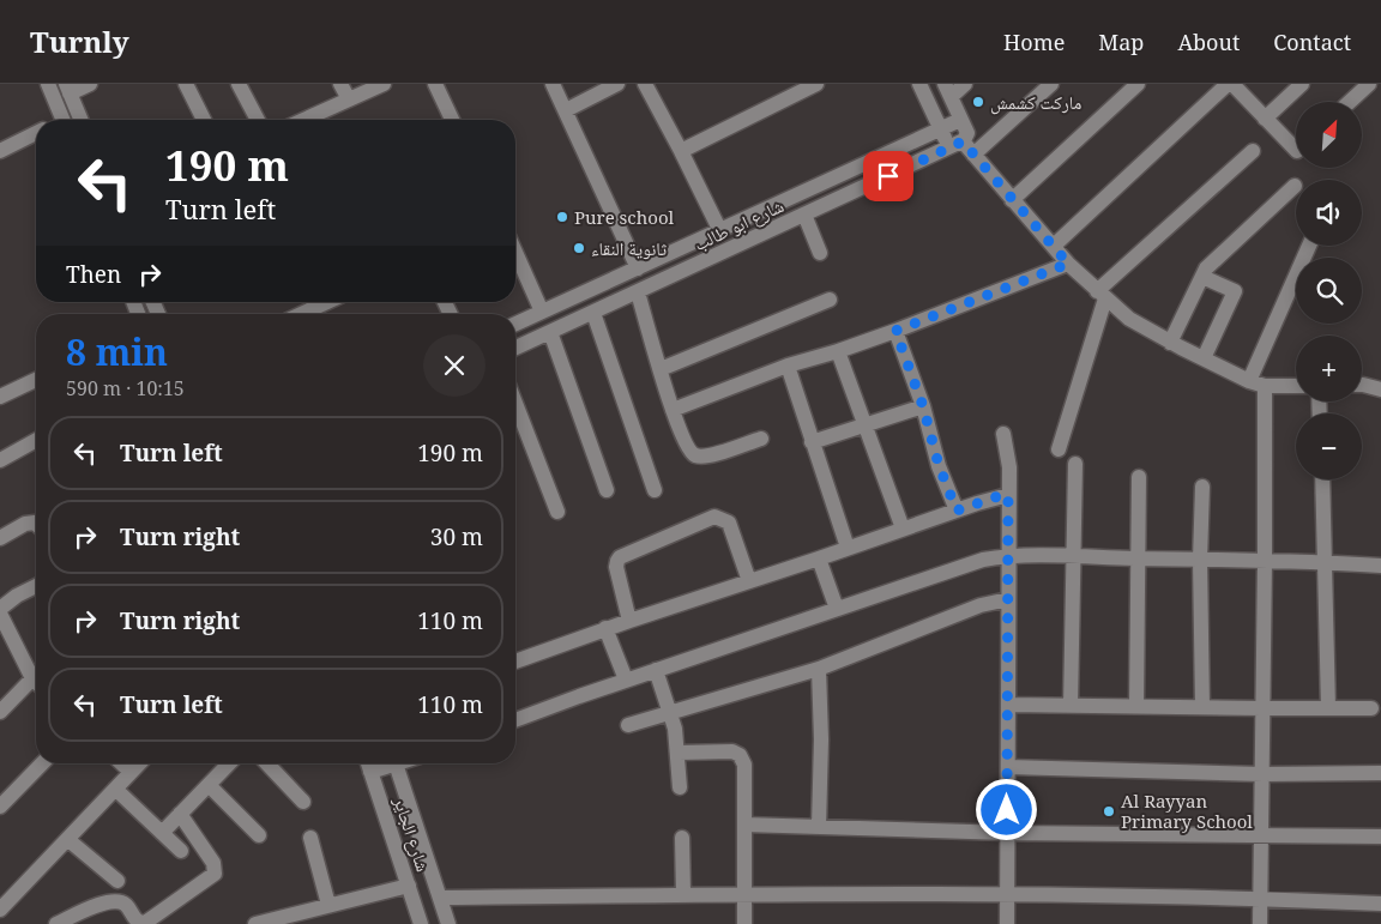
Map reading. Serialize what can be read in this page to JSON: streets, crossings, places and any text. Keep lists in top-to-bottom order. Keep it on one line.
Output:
{"streets":{"street":["شارع ابو طالب","شارع الجاير"]},"places":["ماركت كشمش","Pure school","ثانوية النقاء","Al Rayyan Primary School"],"north":"top right","page":{"header":"Turnly","nav":["Home","Map","About","Contact"],"map_buttons":["+","−"],"turn":["190 m","Turn left"],"then":"Then","heading":["8 min","590 m · 10:15"],"list":[{"name":"Turn left","value":"190 m"},{"name":"Turn right","value":"30 m"},{"name":"Turn right","value":"110 m"},{"name":"Turn left","value":"110 m"}]}}
